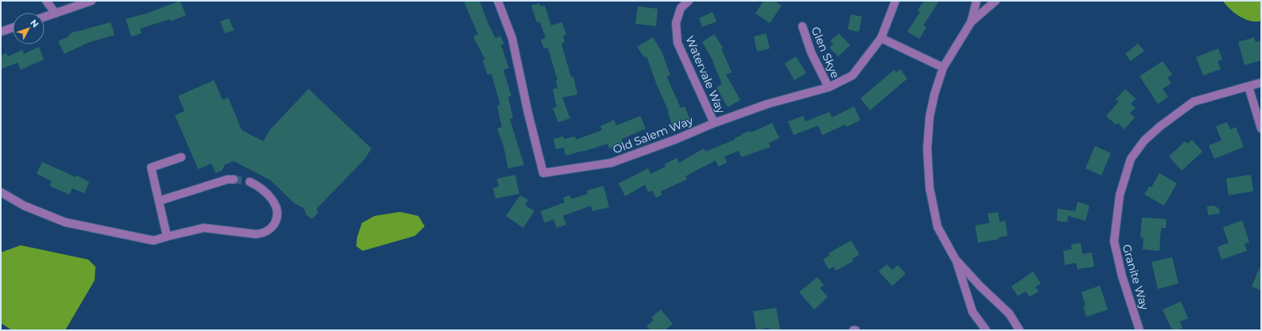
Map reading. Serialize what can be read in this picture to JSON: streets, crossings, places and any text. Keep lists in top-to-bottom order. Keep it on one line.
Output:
{"streets":{"street":["Glen Skye","Watervale Way","Old Salem Way","Granite Way"]},"crossings":[["Glen Skye","Old Salem Way"],["Watervale Way","Old Salem Way"]],"north":"top right"}
